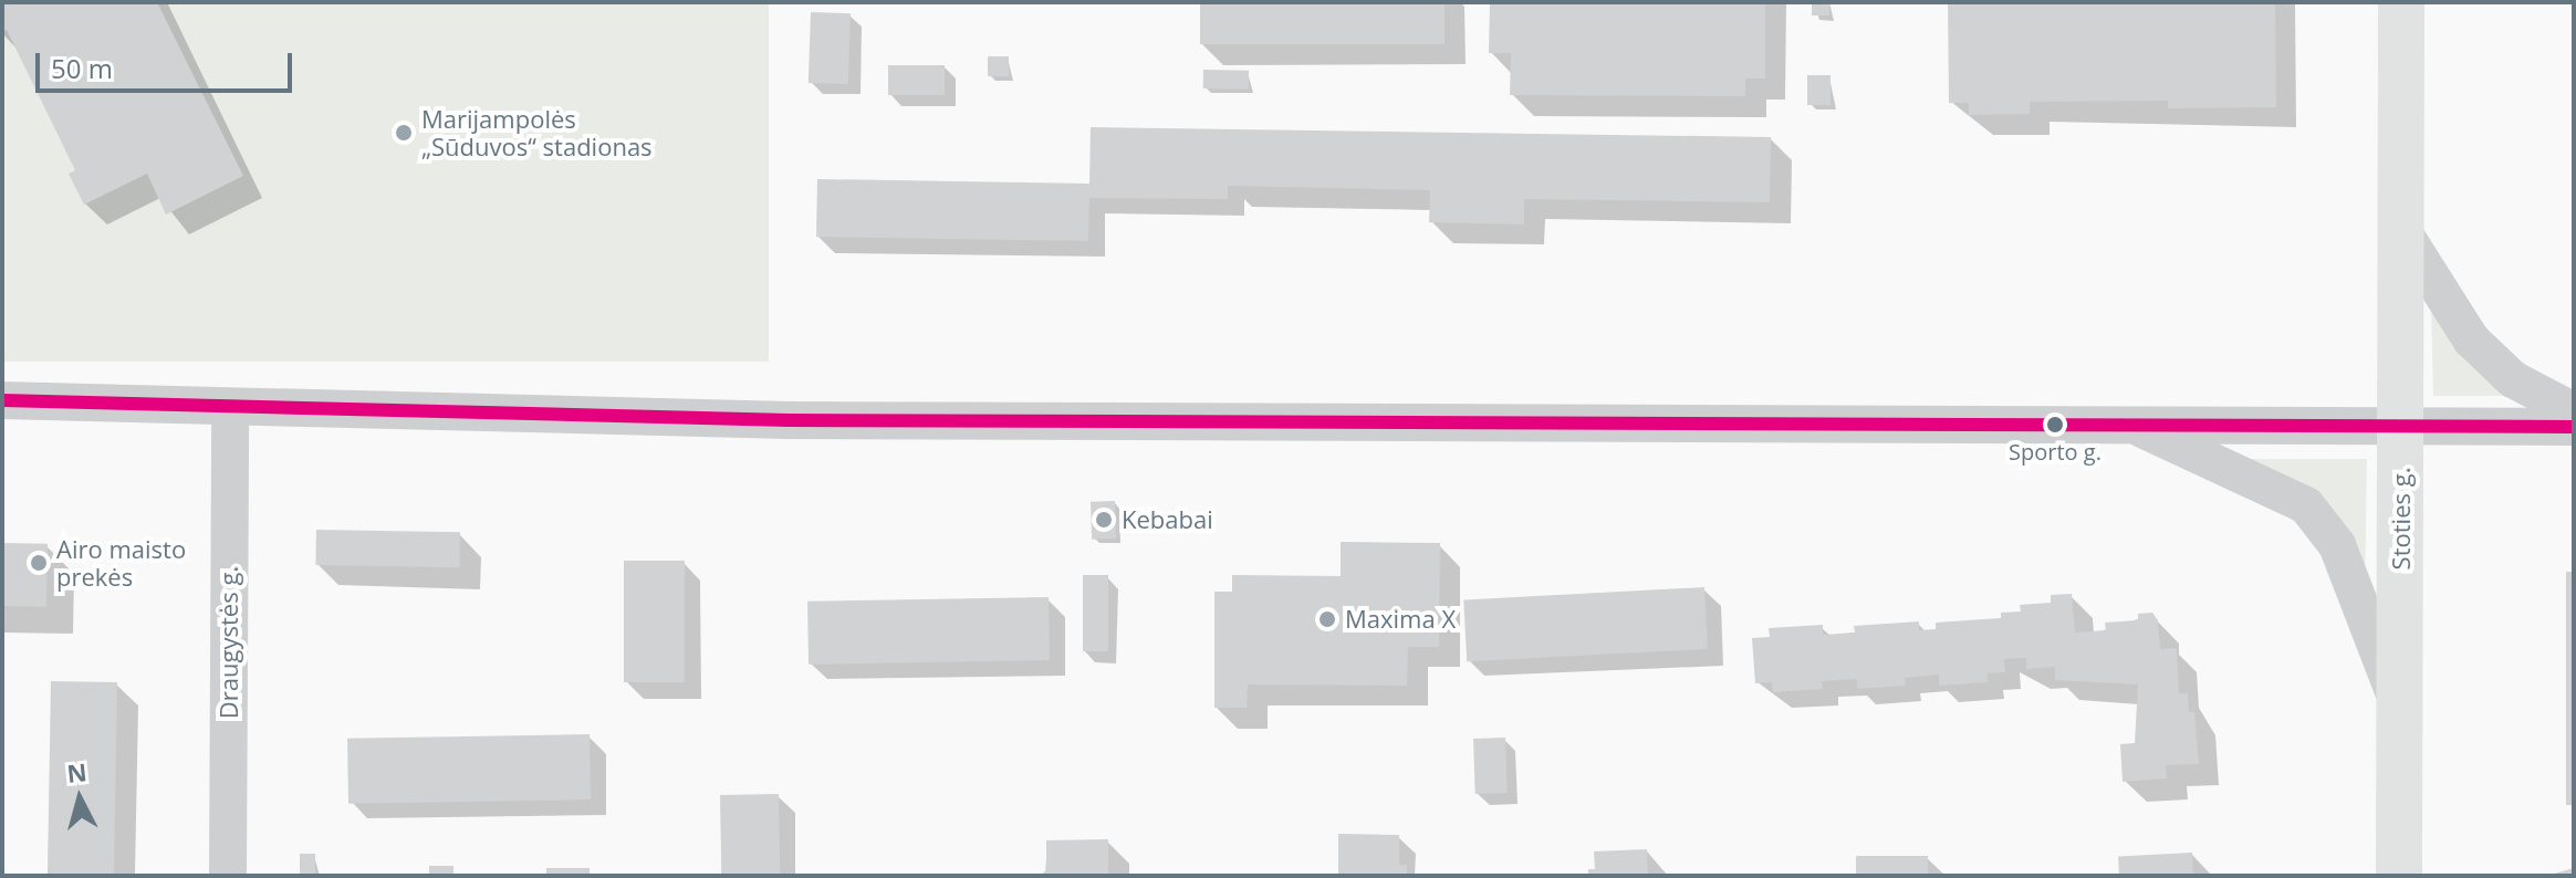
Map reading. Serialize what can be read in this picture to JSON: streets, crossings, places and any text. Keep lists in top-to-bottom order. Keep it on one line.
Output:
{"streets":{"main road":["Stoties g."],"street":["Draugystės g."]},"places":["Marijampolės „Sūduvos“ stadionas","Sporto g.","Kebabai","Airo maisto prekės","Maxima X"],"scale_bar":"50 m","north":"top"}
